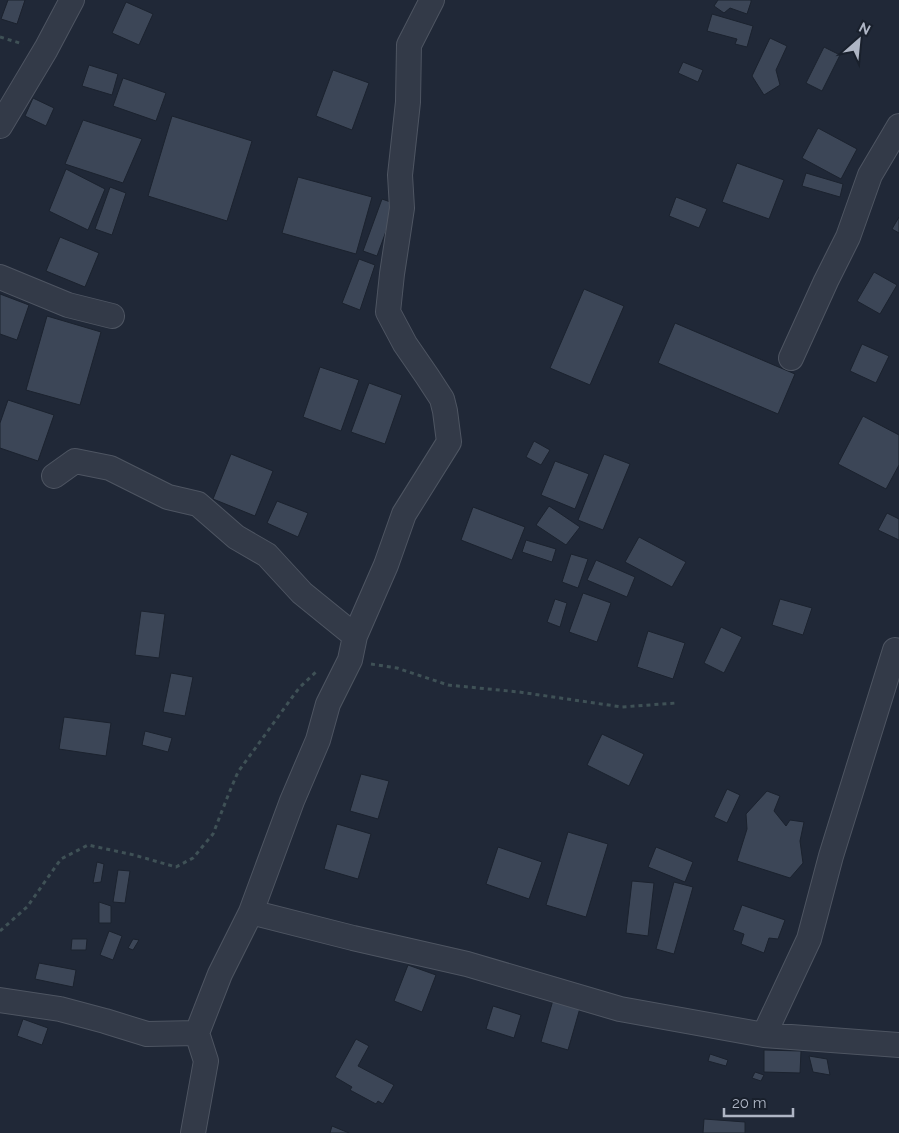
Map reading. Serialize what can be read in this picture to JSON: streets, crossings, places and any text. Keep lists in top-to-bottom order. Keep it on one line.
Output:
{"scale_bar":"20 m","north":"top right"}
